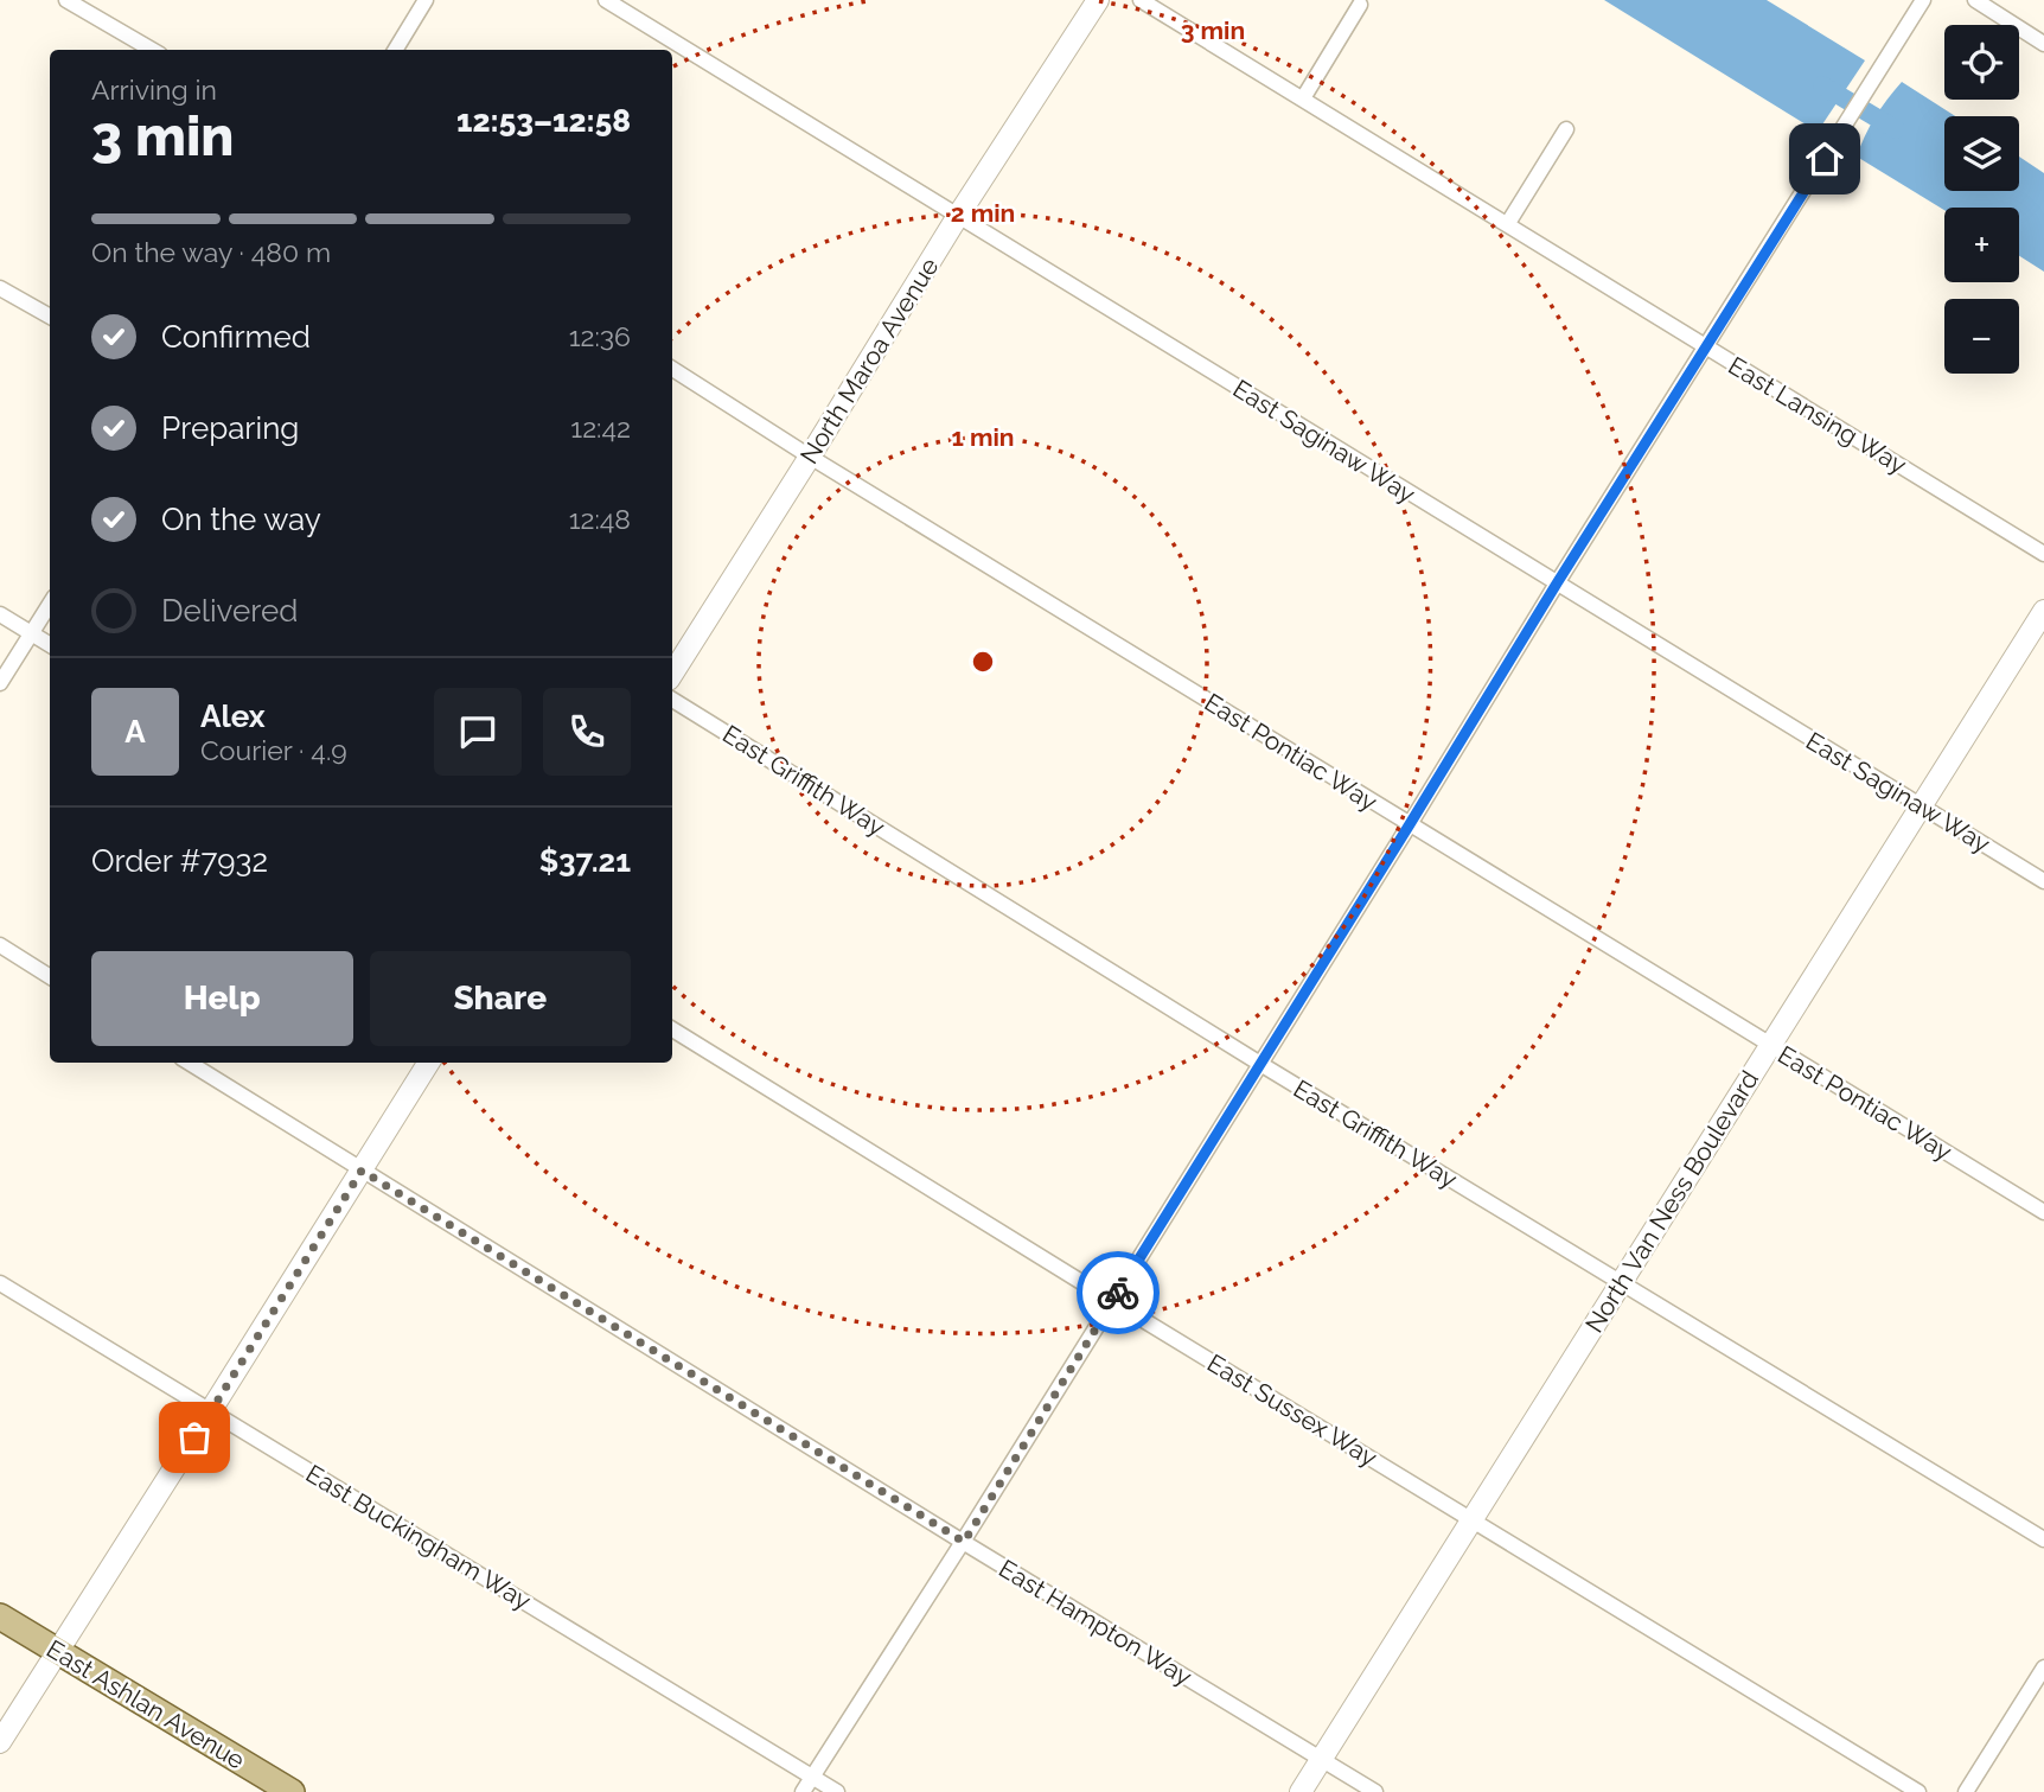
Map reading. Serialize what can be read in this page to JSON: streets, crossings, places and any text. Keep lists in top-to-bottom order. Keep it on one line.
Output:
{"streets":{"main road":["North Maroa Avenue","North Van Ness Boulevard","East Ashlan Avenue"],"street":["East Lansing Way","East Saginaw Way","East Pontiac Way","East Griffith Way","East Sussex Way","East Buckingham Way","East Hampton Way"]},"crossings":[["North Maroa Avenue","East Saginaw Way"],["North Maroa Avenue","East Pontiac Way"],["East Saginaw Way","North Van Ness Boulevard"],["East Pontiac Way","North Van Ness Boulevard"],["East Griffith Way","North Van Ness Boulevard"],["North Van Ness Boulevard","East Sussex Way"],["North Van Ness Boulevard","East Hampton Way"]],"page":{"map_buttons":["+","−"],"heading":["3 min","Arriving in","12:53–12:58"],"panel":["Alex","Courier · 4.9","Order #7932","$37.21"],"bar":"On the way · 480 m","list":[["Confirmed","12:36"],["Preparing","12:42"],["On the way","12:48"],"Delivered"],"round":"A","buttons":["Help","Share"]},"rings":["3 min","2 min","1 min"]}
